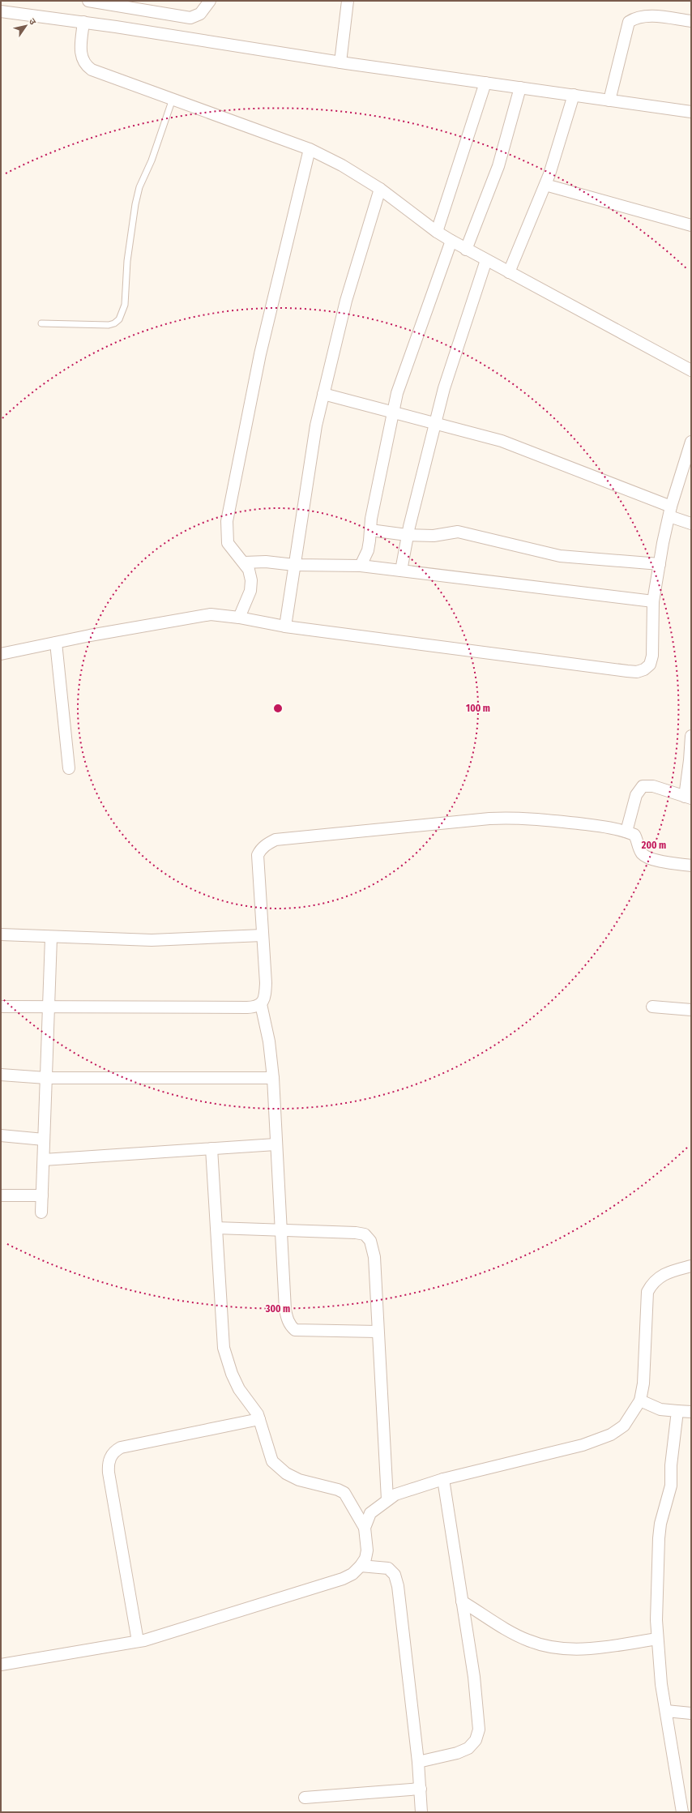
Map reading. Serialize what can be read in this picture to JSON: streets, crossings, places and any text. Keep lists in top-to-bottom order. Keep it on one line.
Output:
{"north":"top right","rings":["100 m","200 m","300 m"]}
